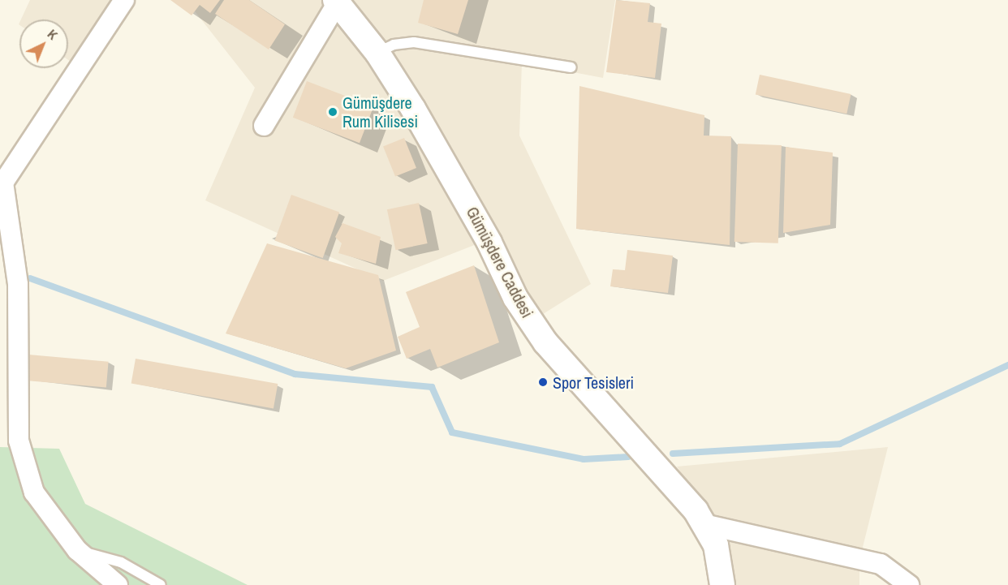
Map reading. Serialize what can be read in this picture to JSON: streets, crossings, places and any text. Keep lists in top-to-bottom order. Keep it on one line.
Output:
{"streets":{"street":["Gümüşdere Caddesi"]},"places":["Gümüşdere Rum Kilisesi","Spor Tesisleri"],"north":"top right"}
